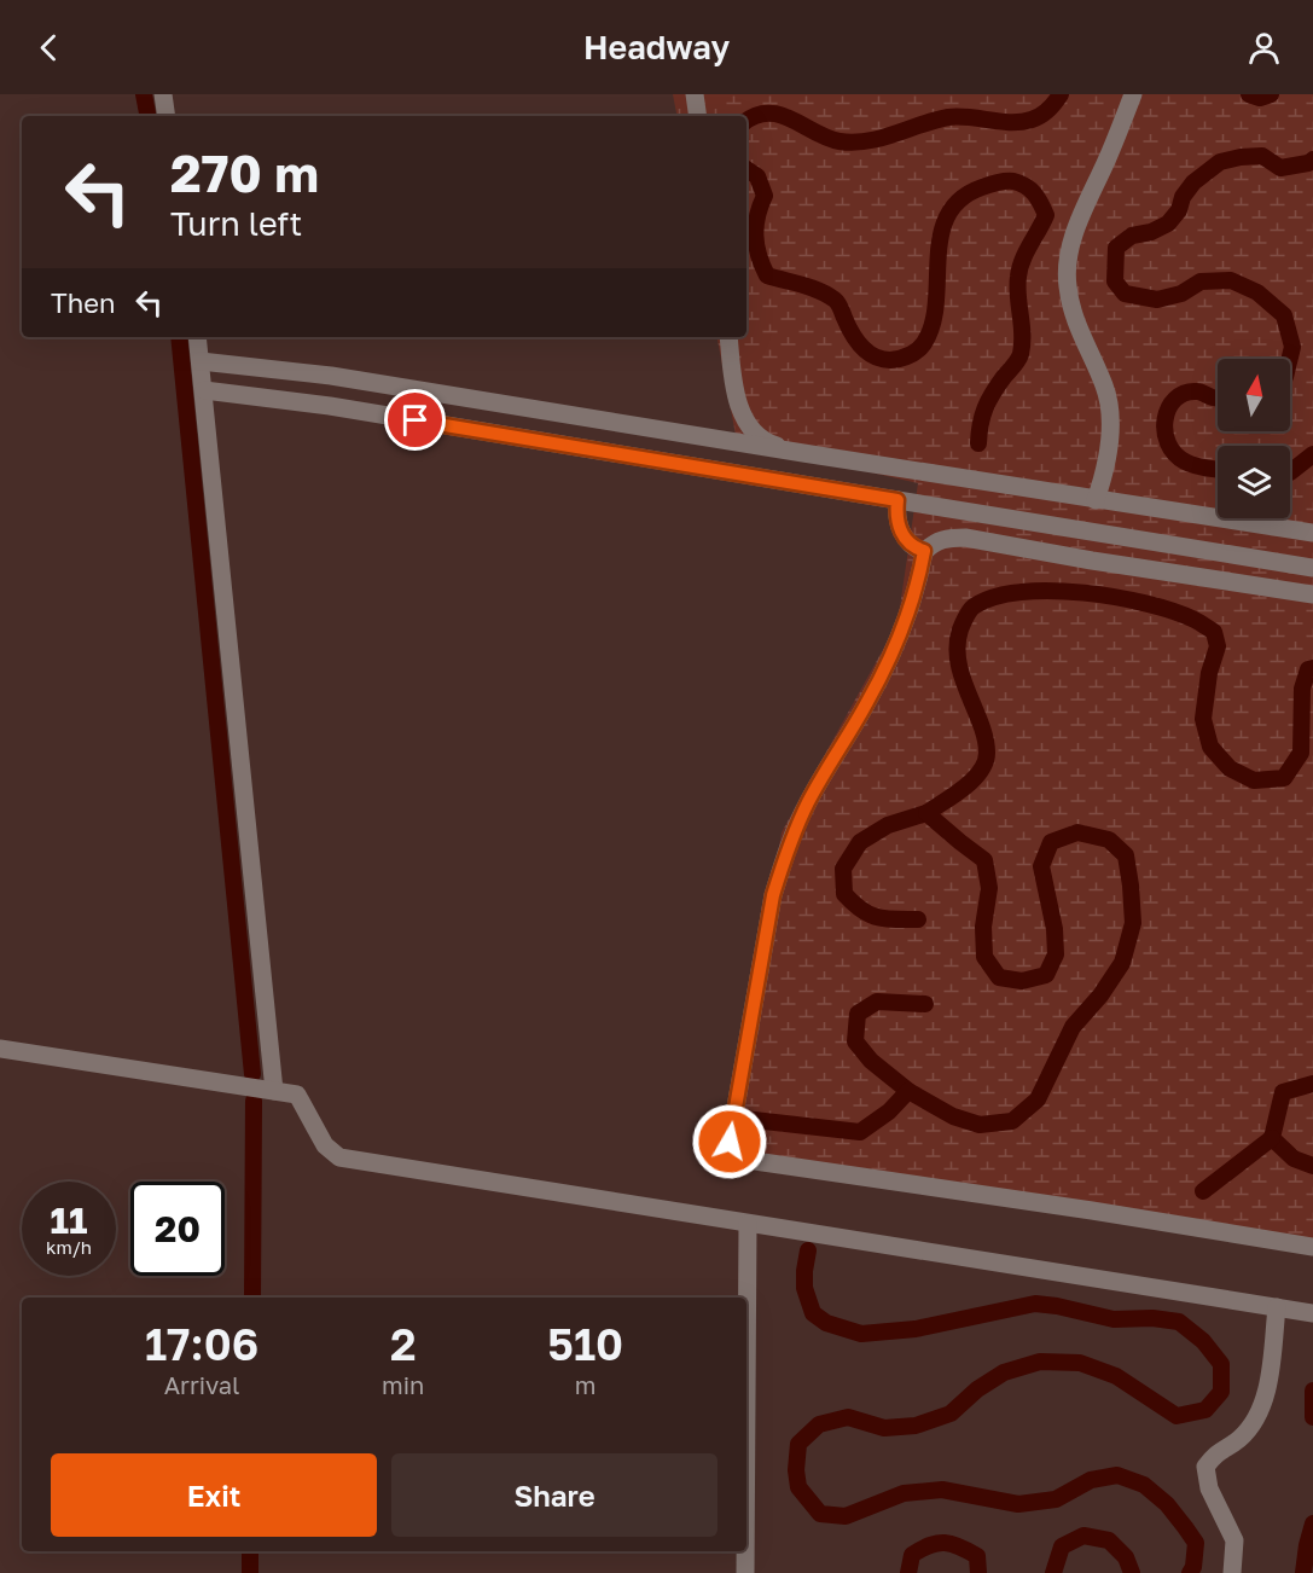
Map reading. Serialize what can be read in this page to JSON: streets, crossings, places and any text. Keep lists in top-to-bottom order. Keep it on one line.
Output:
{"north":"top","page":{"header":"Headway","turn":["270 m","Turn left"],"then":"Then","speed":"11 km/h","limit":"20","eta":["17:06","Arrival","2","min","510","m"],"buttons":["Exit","Share"]}}
